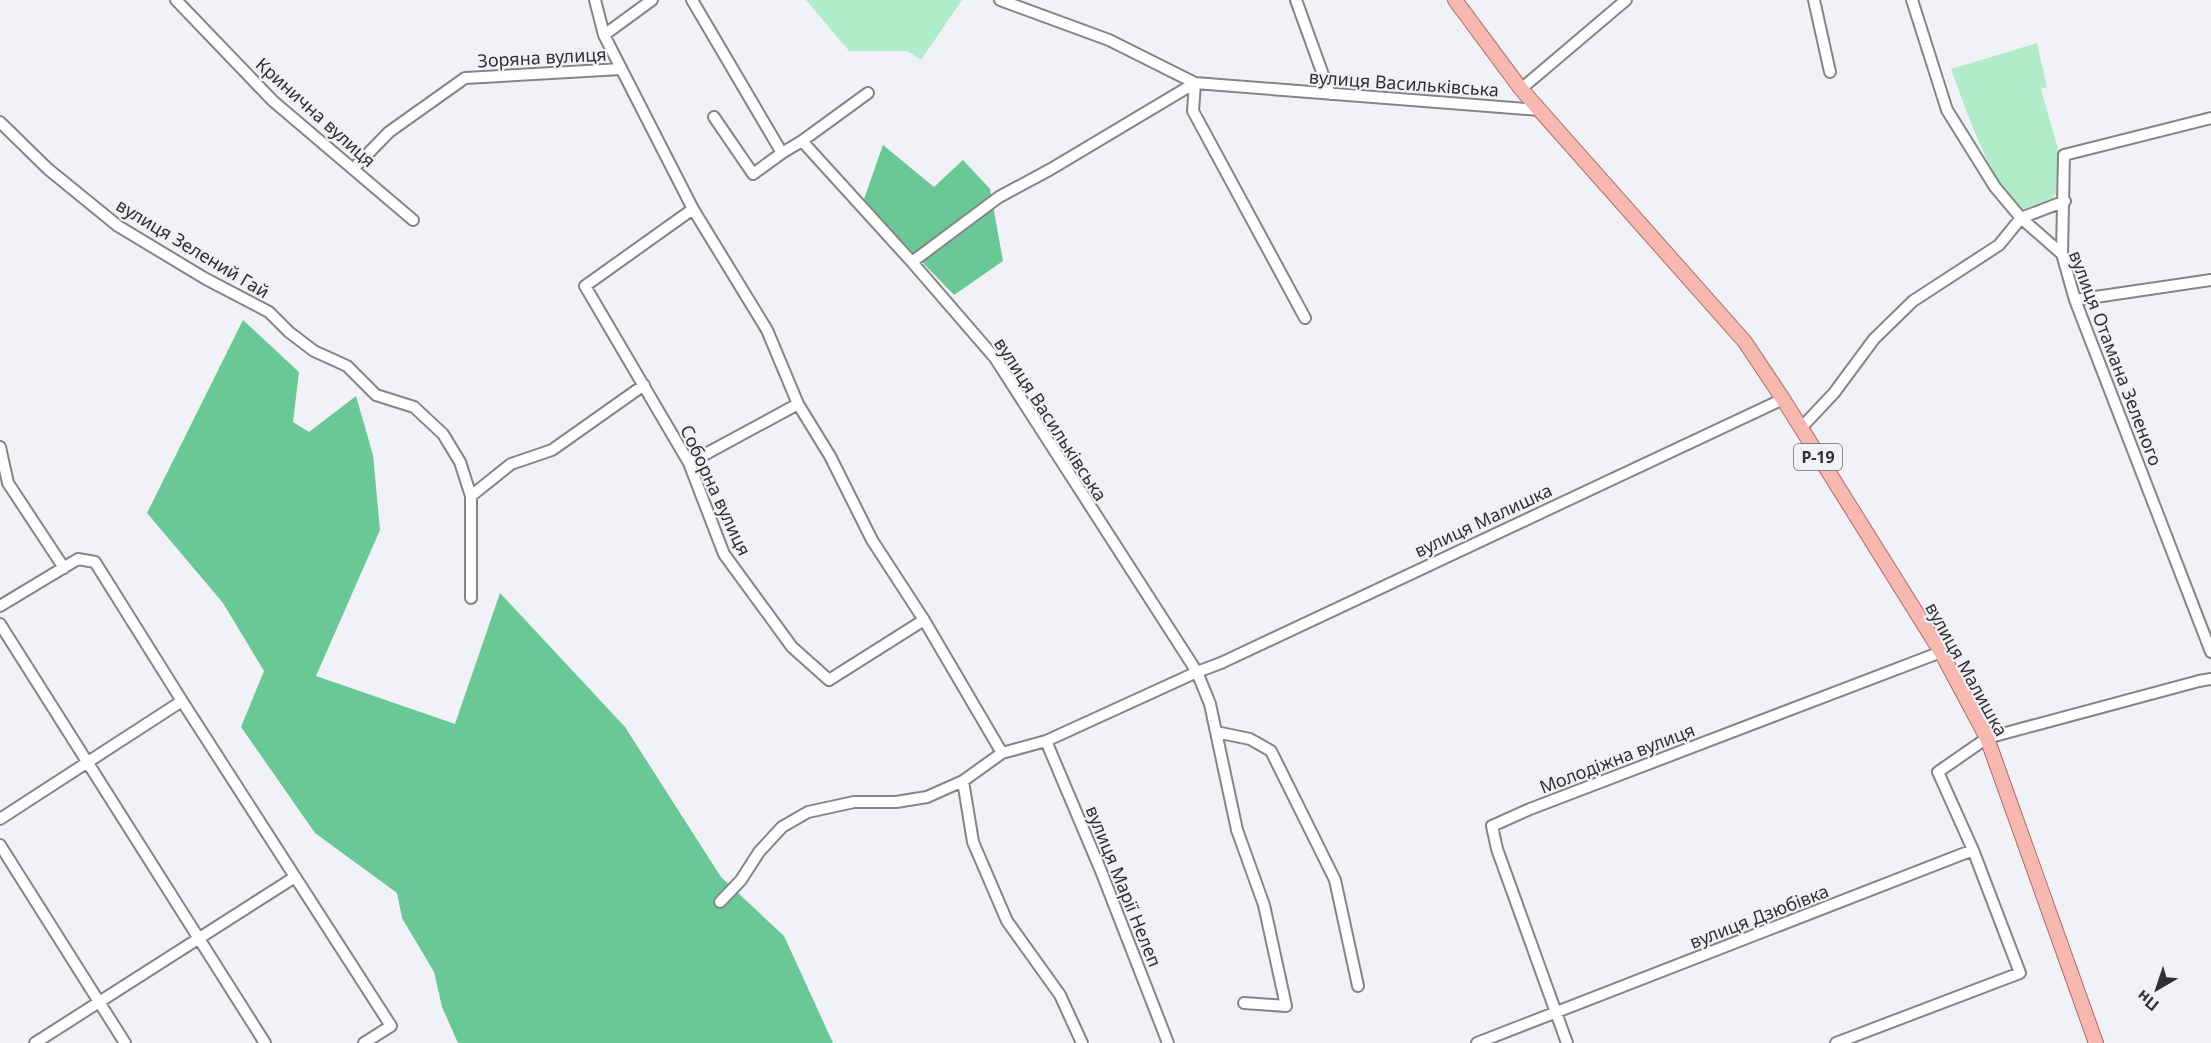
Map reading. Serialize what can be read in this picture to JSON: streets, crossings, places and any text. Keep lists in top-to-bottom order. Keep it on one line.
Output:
{"streets":{"main road":["Р-19","вулиця Малишка"],"street":["Зоряна вулиця","вулиця Васильківська","Кринична вулиця","вулиця Зелений Гай","вулиця Отамана Зеленого","Соборна вулиця","Молодіжна вулиця","вулиця Марії Нелеп","вулиця Дзюбівка"]},"crossings":[["Зоряна вулиця","Кринична вулиця"],["вулиця Васильківська","вулиця Малишка"],["вулиця Малишка","Молодіжна вулиця"],["Молодіжна вулиця","вулиця Дзюбівка"]],"north":"bottom left"}
